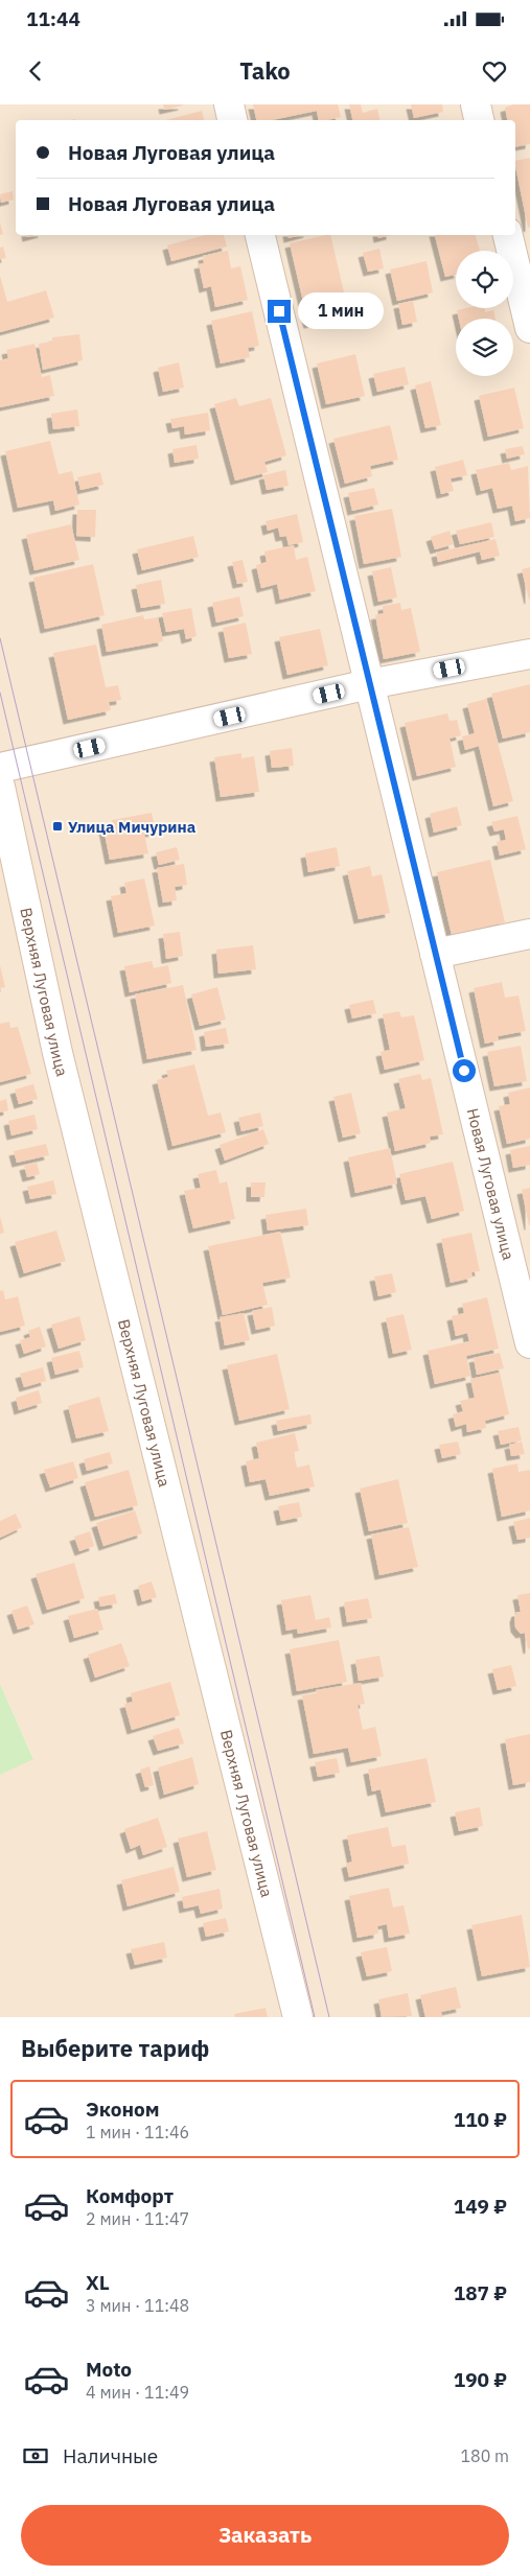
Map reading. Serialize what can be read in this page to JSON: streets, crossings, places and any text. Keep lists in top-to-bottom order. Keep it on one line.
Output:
{"streets":{"street":["Верхняя Луговая улица","Новая Луговая улица"]},"places":{"transit":["Улица Мичурина"]},"page":{"status":"11:44","header":"Tako","banner":["Новая Луговая улица","Новая Луговая улица"],"bubble":"1 мин","heading":"Выберите тариф","list":[{"name":"Эконом","note":"1 мин · 11:46","value":"110 ₽"},{"name":"Комфорт","note":"2 мин · 11:47","value":"149 ₽"},{"name":"XL","note":"3 мин · 11:48","value":"187 ₽"},{"name":"Moto","note":"4 мин · 11:49","value":"190 ₽"}],"pay":["Наличные","180 m"],"buttons":"Заказать"}}
